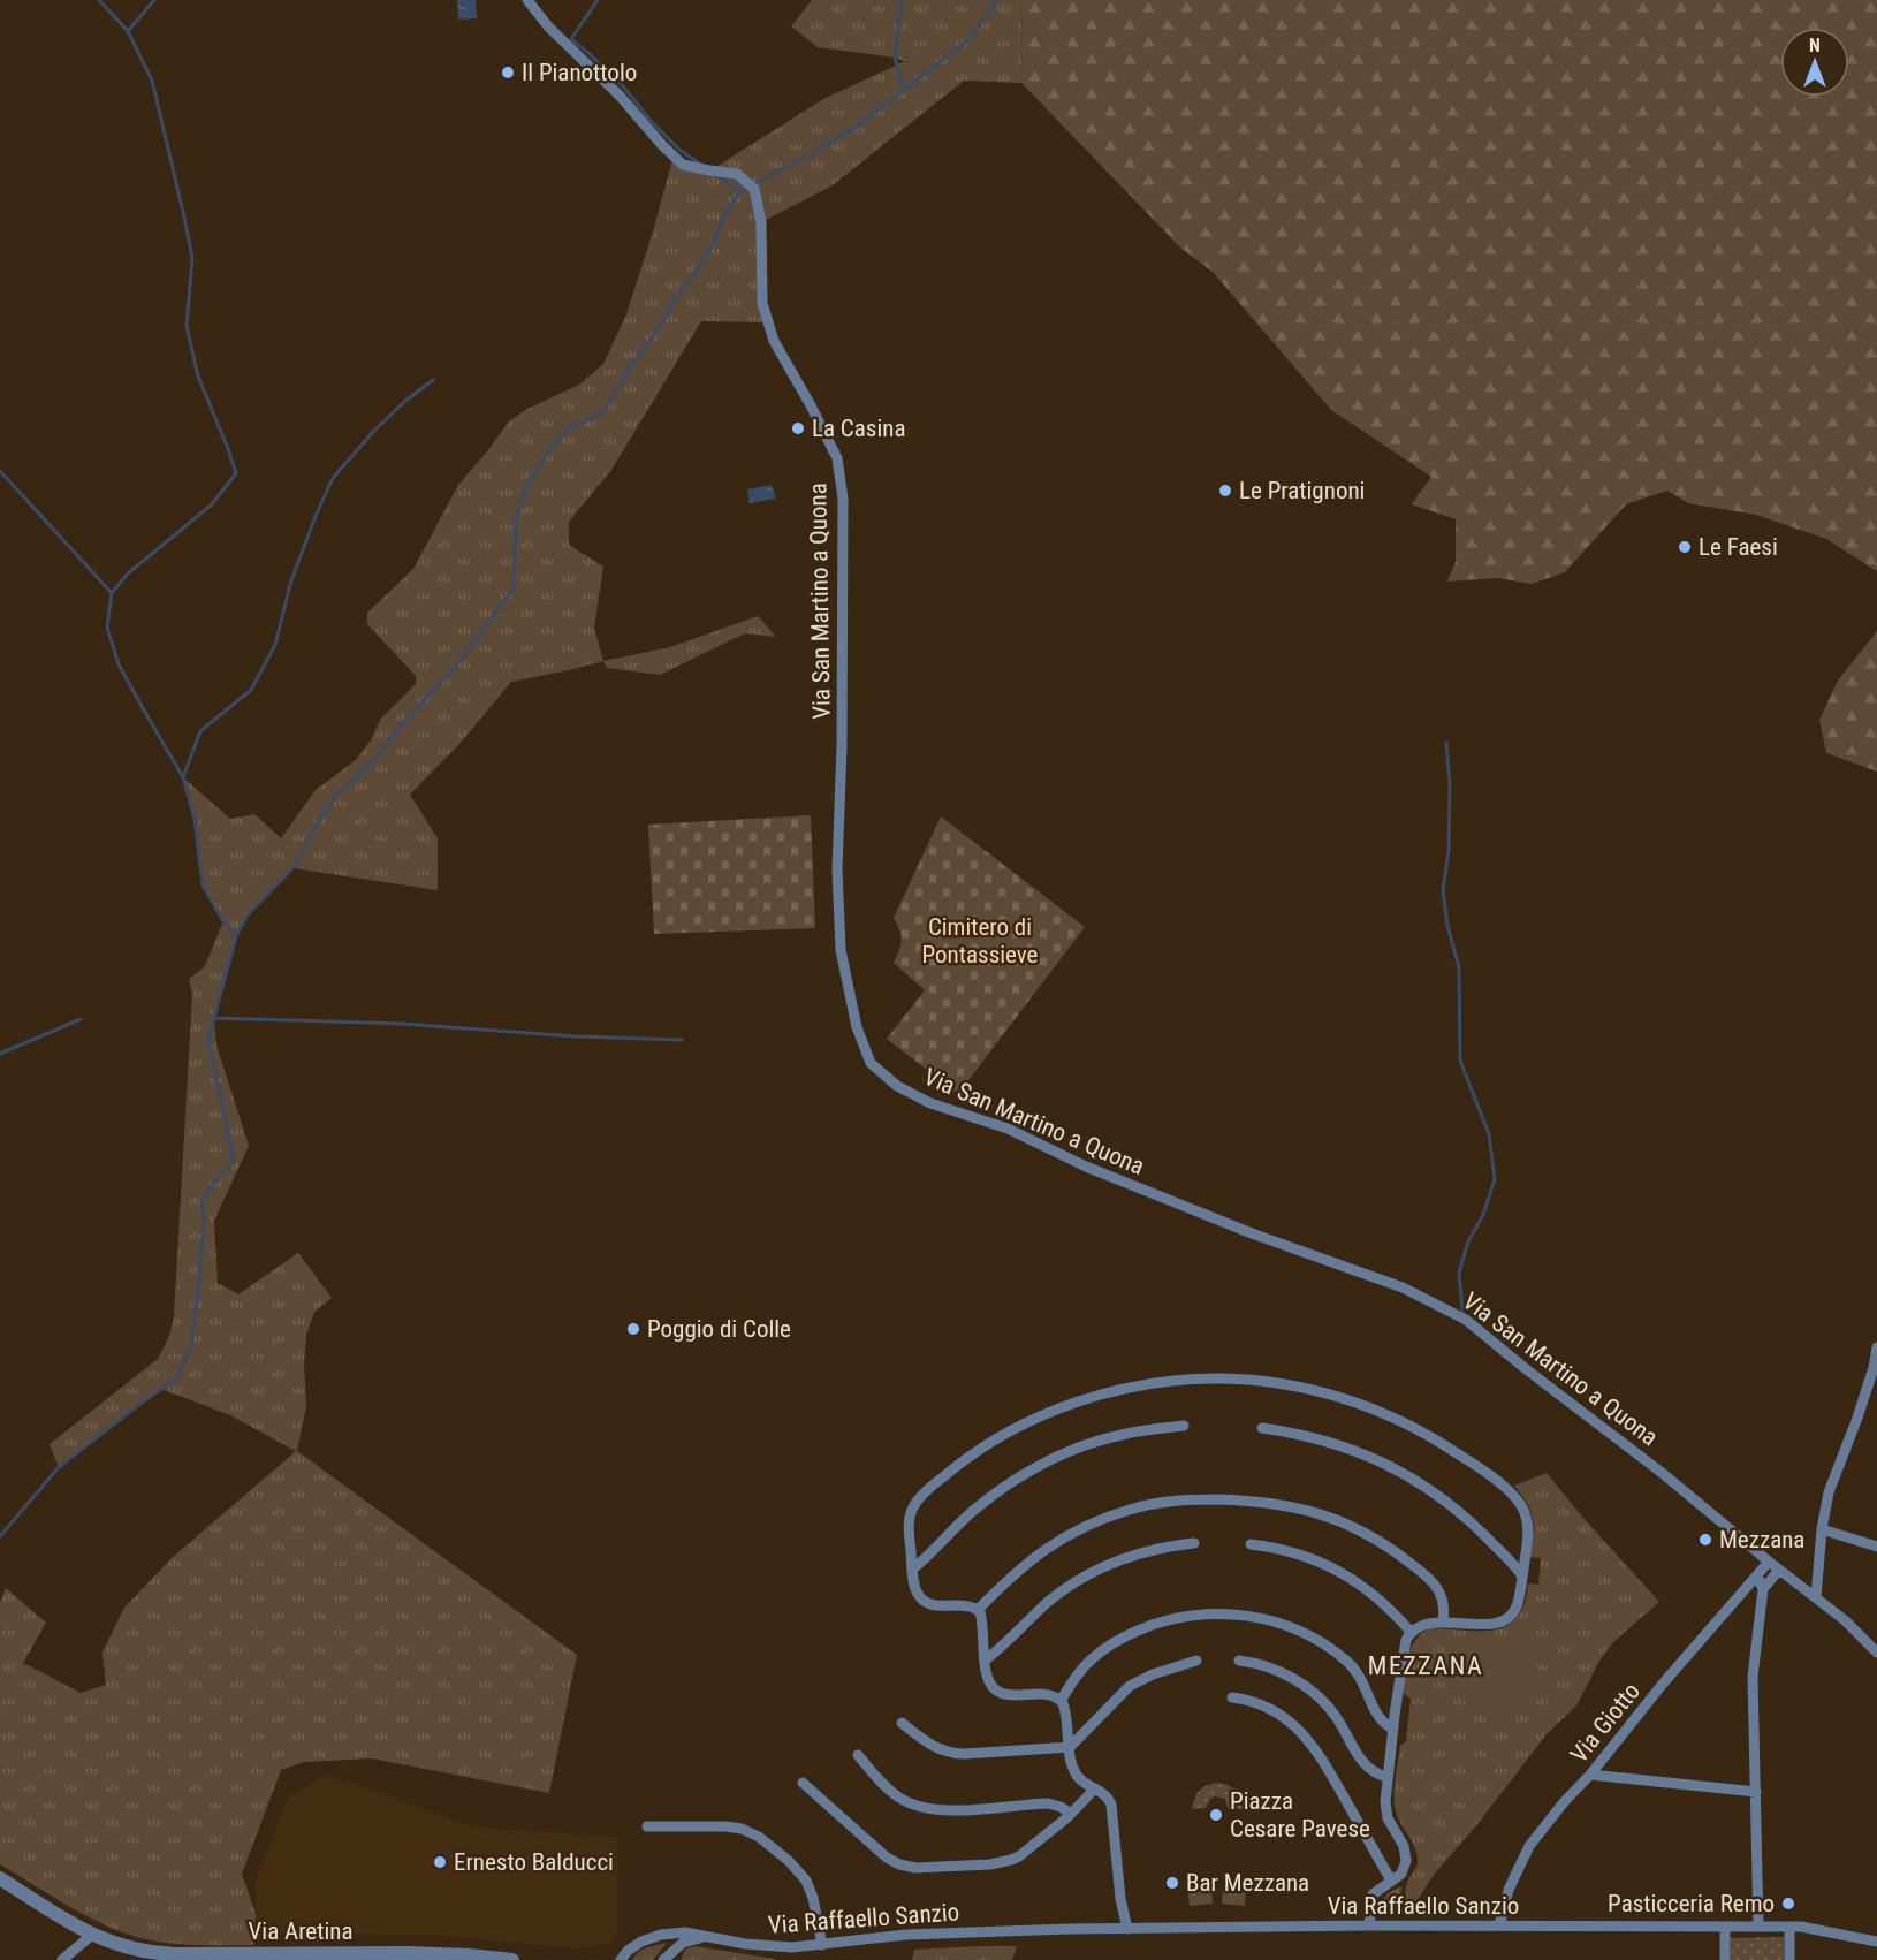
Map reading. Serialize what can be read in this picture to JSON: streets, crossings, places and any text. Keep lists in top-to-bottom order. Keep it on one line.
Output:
{"streets":{"street":["Via San Martino a Quona","Via Giotto","Via Raffaello Sanzio","Via Aretina"]},"crossings":[["Via San Martino a Quona","Via Giotto"],["Via Giotto","Via Raffaello Sanzio"]],"districts":["MEZZANA"],"parks":["Cimitero di Pontassieve"],"places":["Il Pianottolo","La Casina","Le Pratignoni","Le Faesi","Poggio di Colle","Mezzana","Piazza Cesare Pavese","Ernesto Balducci","Bar Mezzana","Pasticceria Remo"],"north":"top"}
